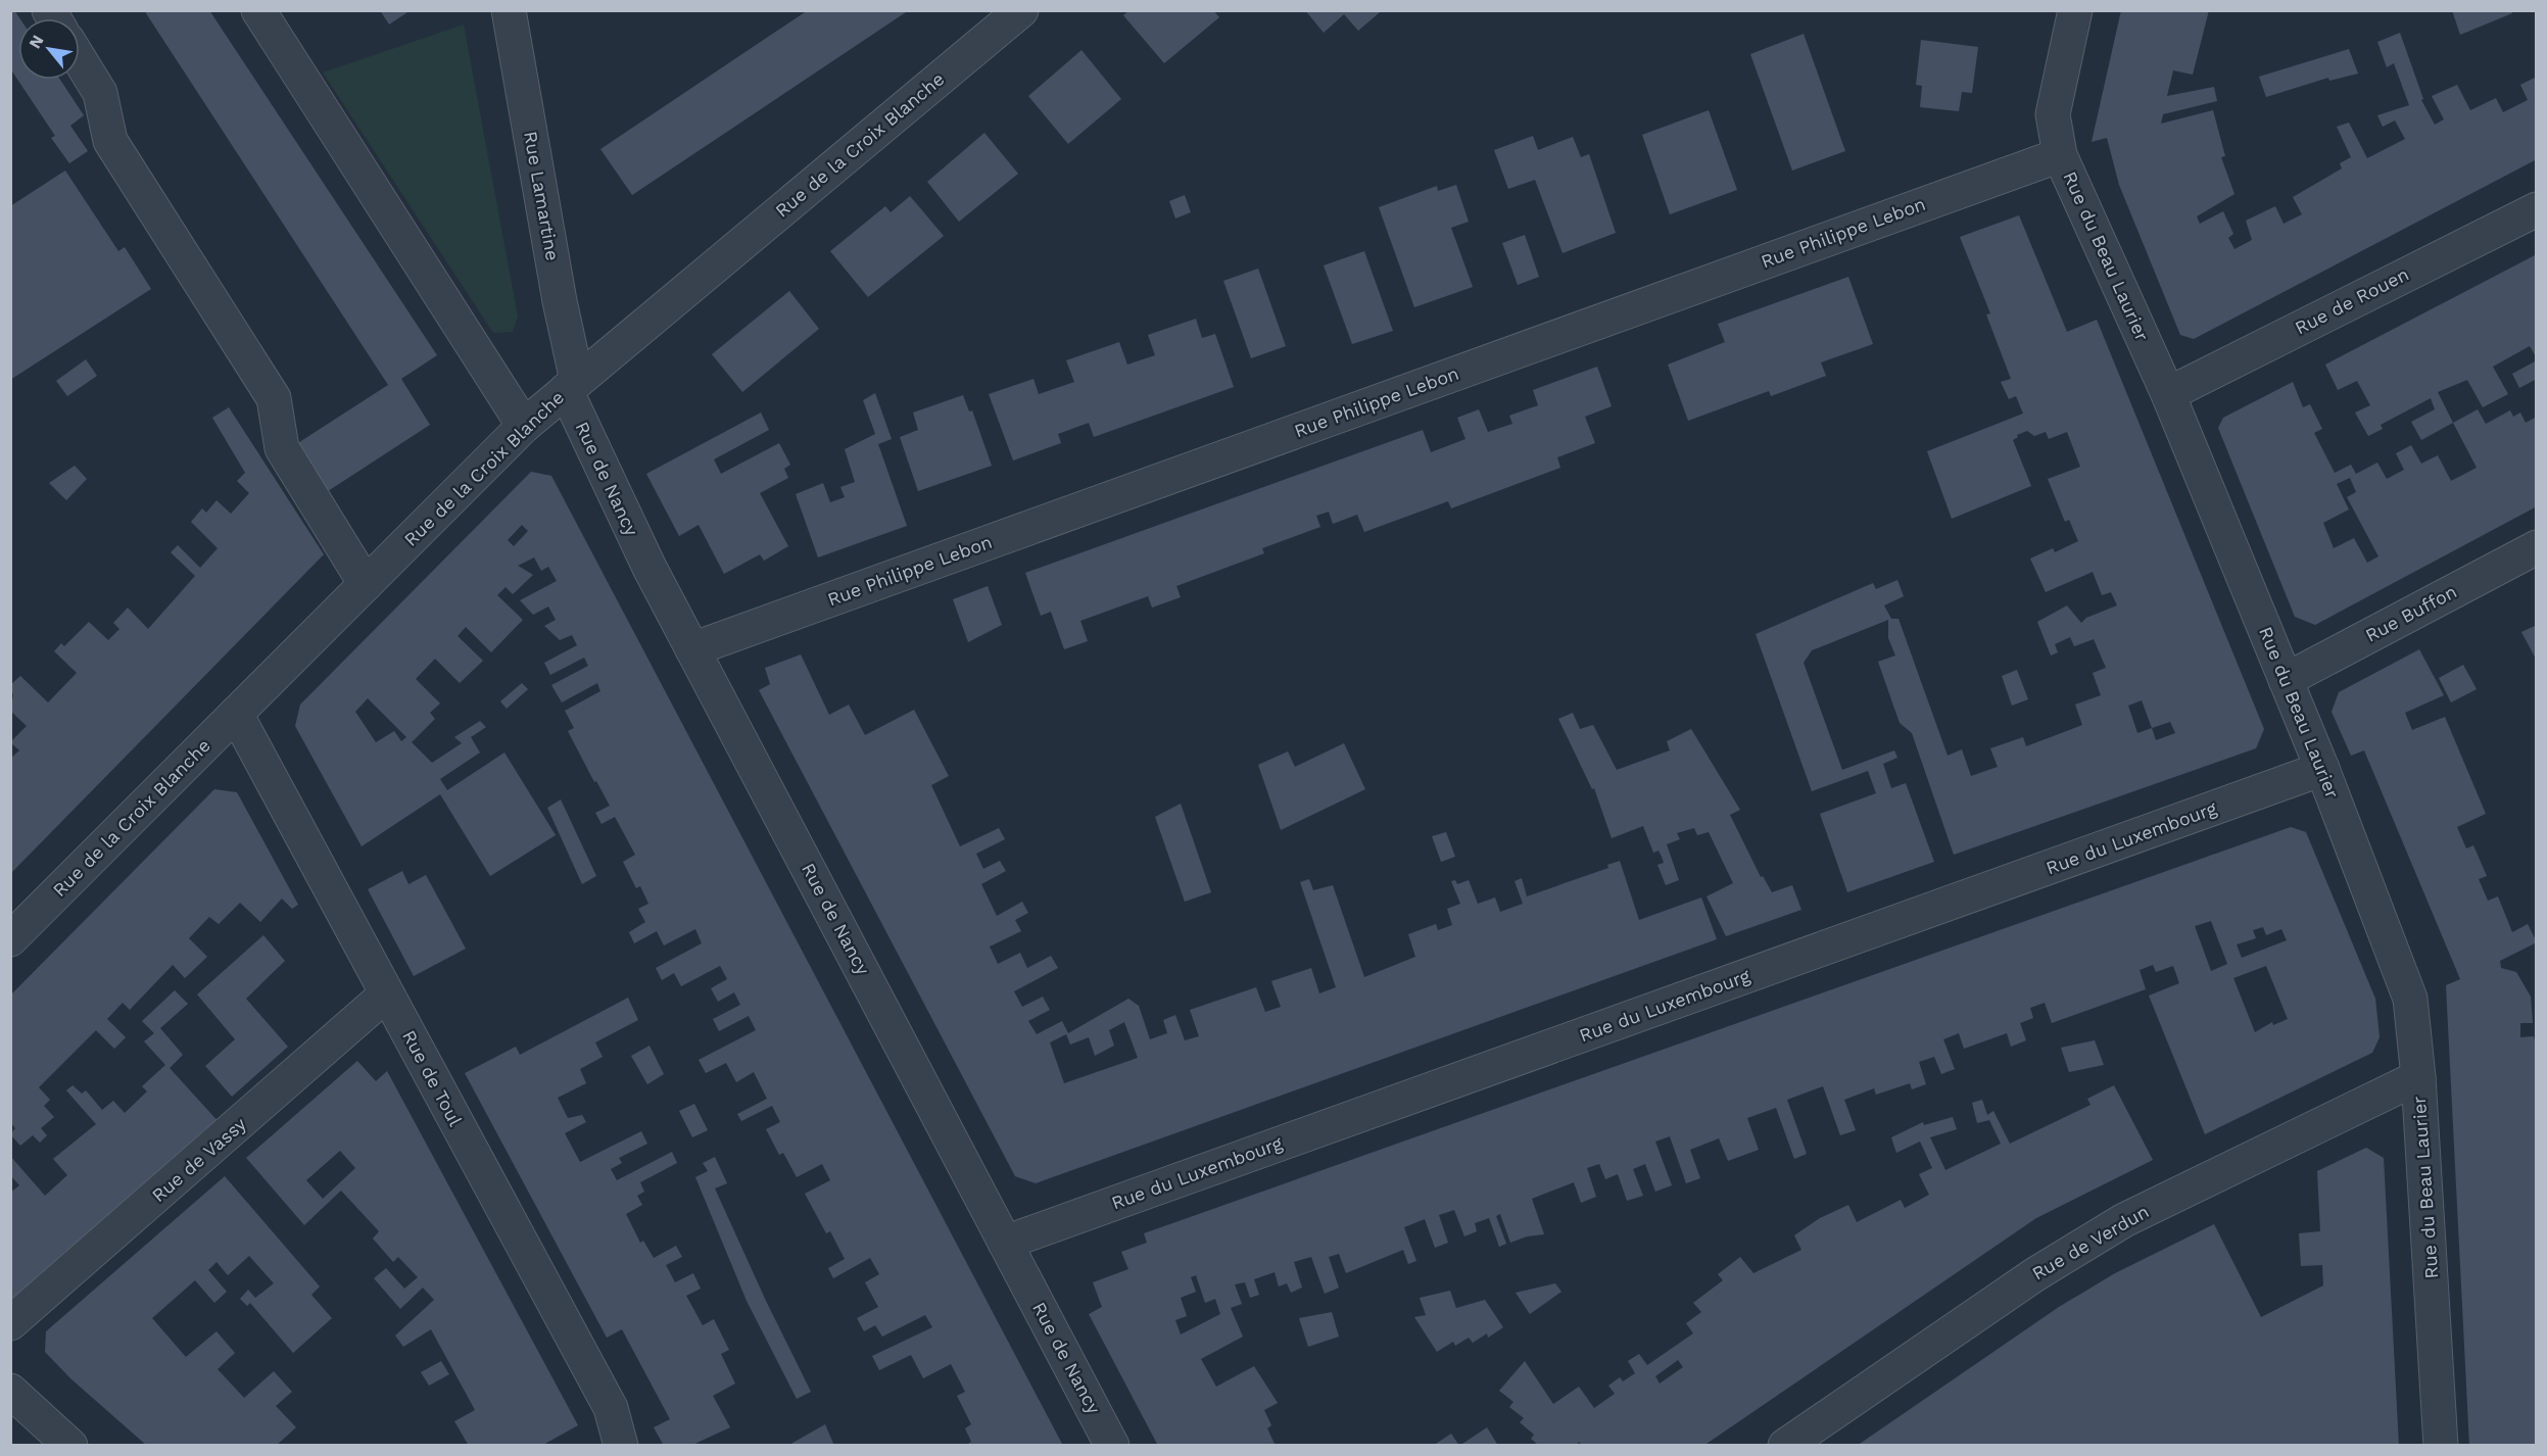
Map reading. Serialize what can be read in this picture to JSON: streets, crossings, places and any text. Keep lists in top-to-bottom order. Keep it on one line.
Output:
{"streets":{"street":["Rue de la Croix Blanche","Rue Lamartine","Rue Philippe Lebon","Rue du Beau Laurier","Rue de Rouen","Rue de Nancy","Rue Buffon","Rue du Luxembourg","Rue de Toul","Rue de Vassy","Rue de Verdun"]},"crossings":[["Rue de la Croix Blanche","Rue Lamartine"],["Rue de la Croix Blanche","Rue de Nancy"],["Rue de la Croix Blanche","Rue de Toul"],["Rue Lamartine","Rue de Nancy"],["Rue Philippe Lebon","Rue du Beau Laurier"],["Rue Philippe Lebon","Rue de Nancy"],["Rue du Beau Laurier","Rue de Rouen"],["Rue du Beau Laurier","Rue Buffon"],["Rue du Beau Laurier","Rue du Luxembourg"],["Rue du Beau Laurier","Rue de Verdun"],["Rue de Nancy","Rue du Luxembourg"],["Rue de Toul","Rue de Vassy"]],"north":"top left"}
